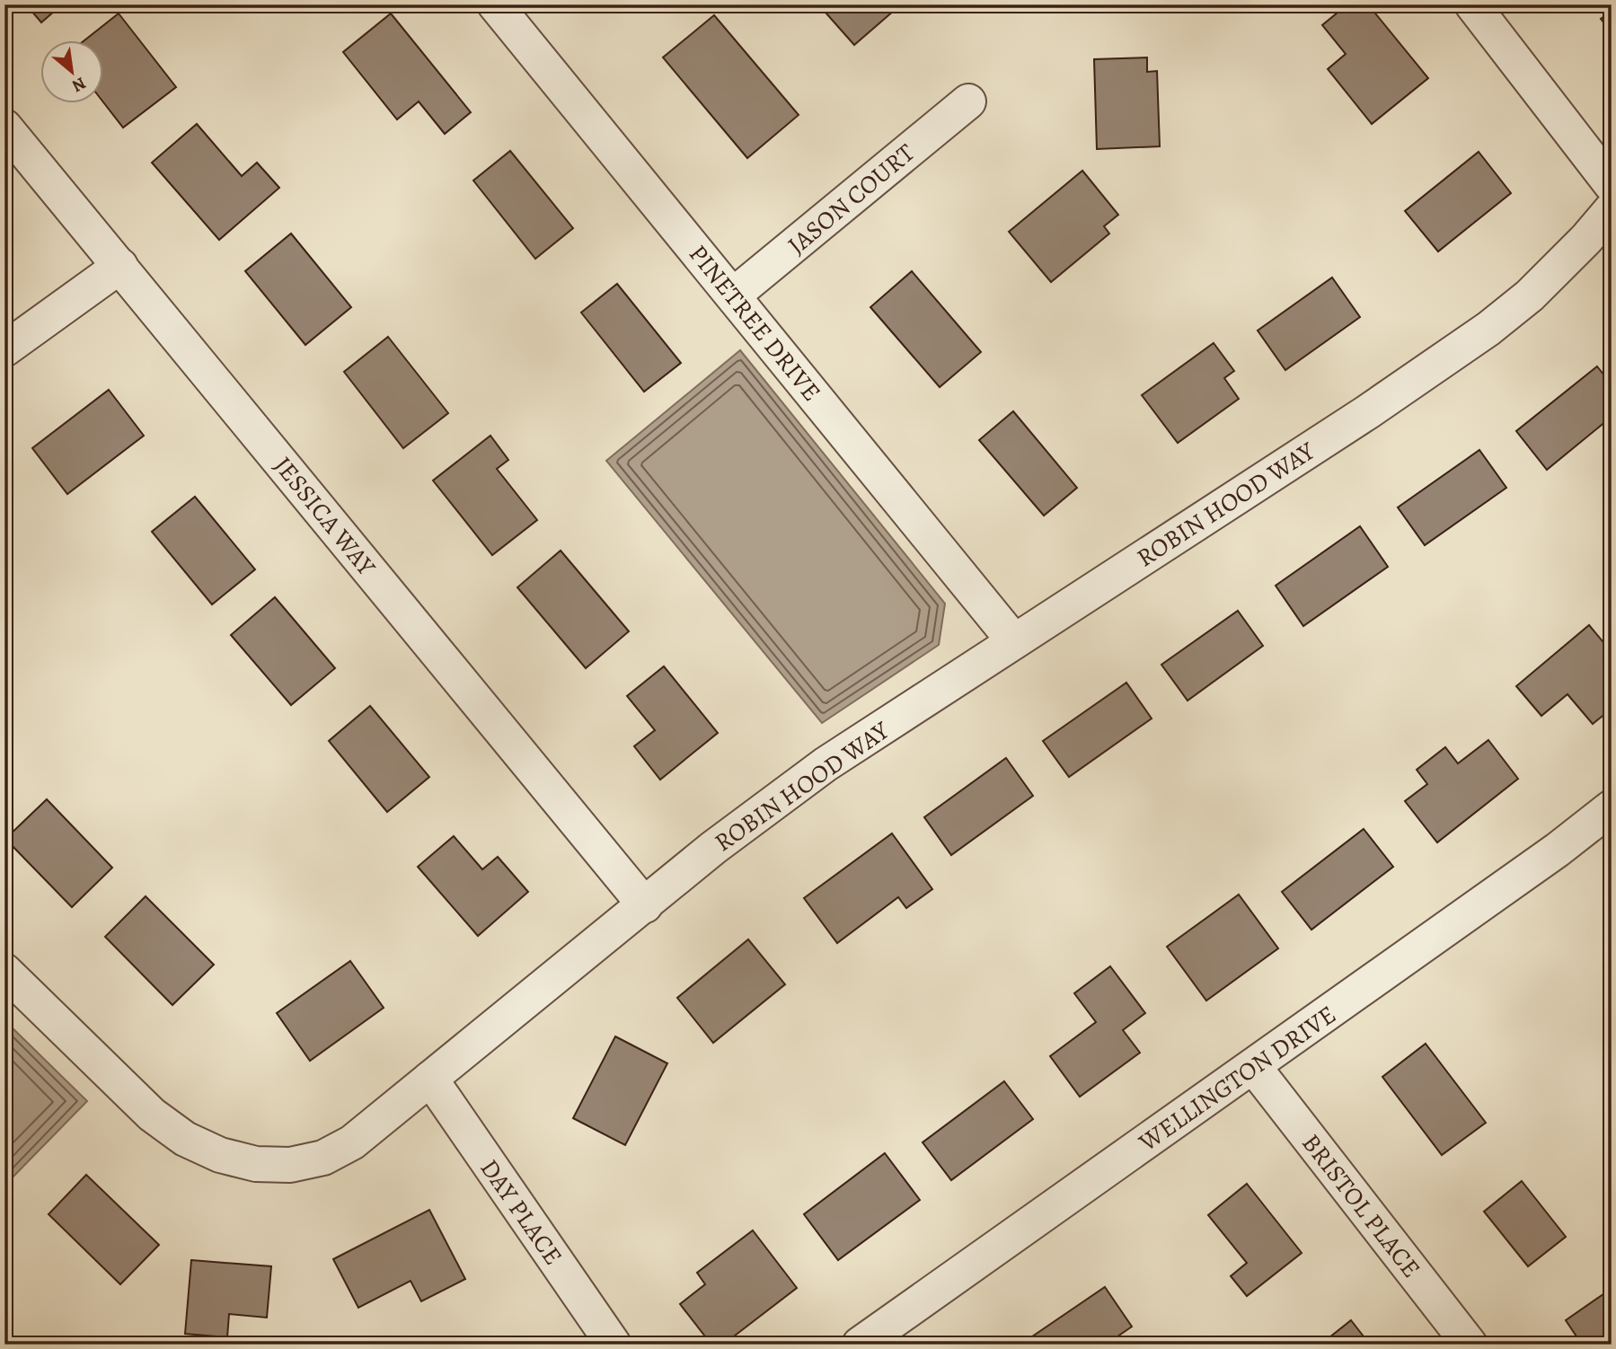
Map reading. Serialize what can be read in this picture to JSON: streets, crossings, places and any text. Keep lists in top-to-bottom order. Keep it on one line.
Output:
{"streets":{"street":["JASON COURT","PINETREE DRIVE","ROBIN HOOD WAY","JESSICA WAY","WELLINGTON DRIVE","BRISTOL PLACE","DAY PLACE"]},"crossings":[["JASON COURT","PINETREE DRIVE"],["PINETREE DRIVE","ROBIN HOOD WAY"],["ROBIN HOOD WAY","JESSICA WAY"],["ROBIN HOOD WAY","DAY PLACE"],["WELLINGTON DRIVE","BRISTOL PLACE"]],"north":"bottom right"}
